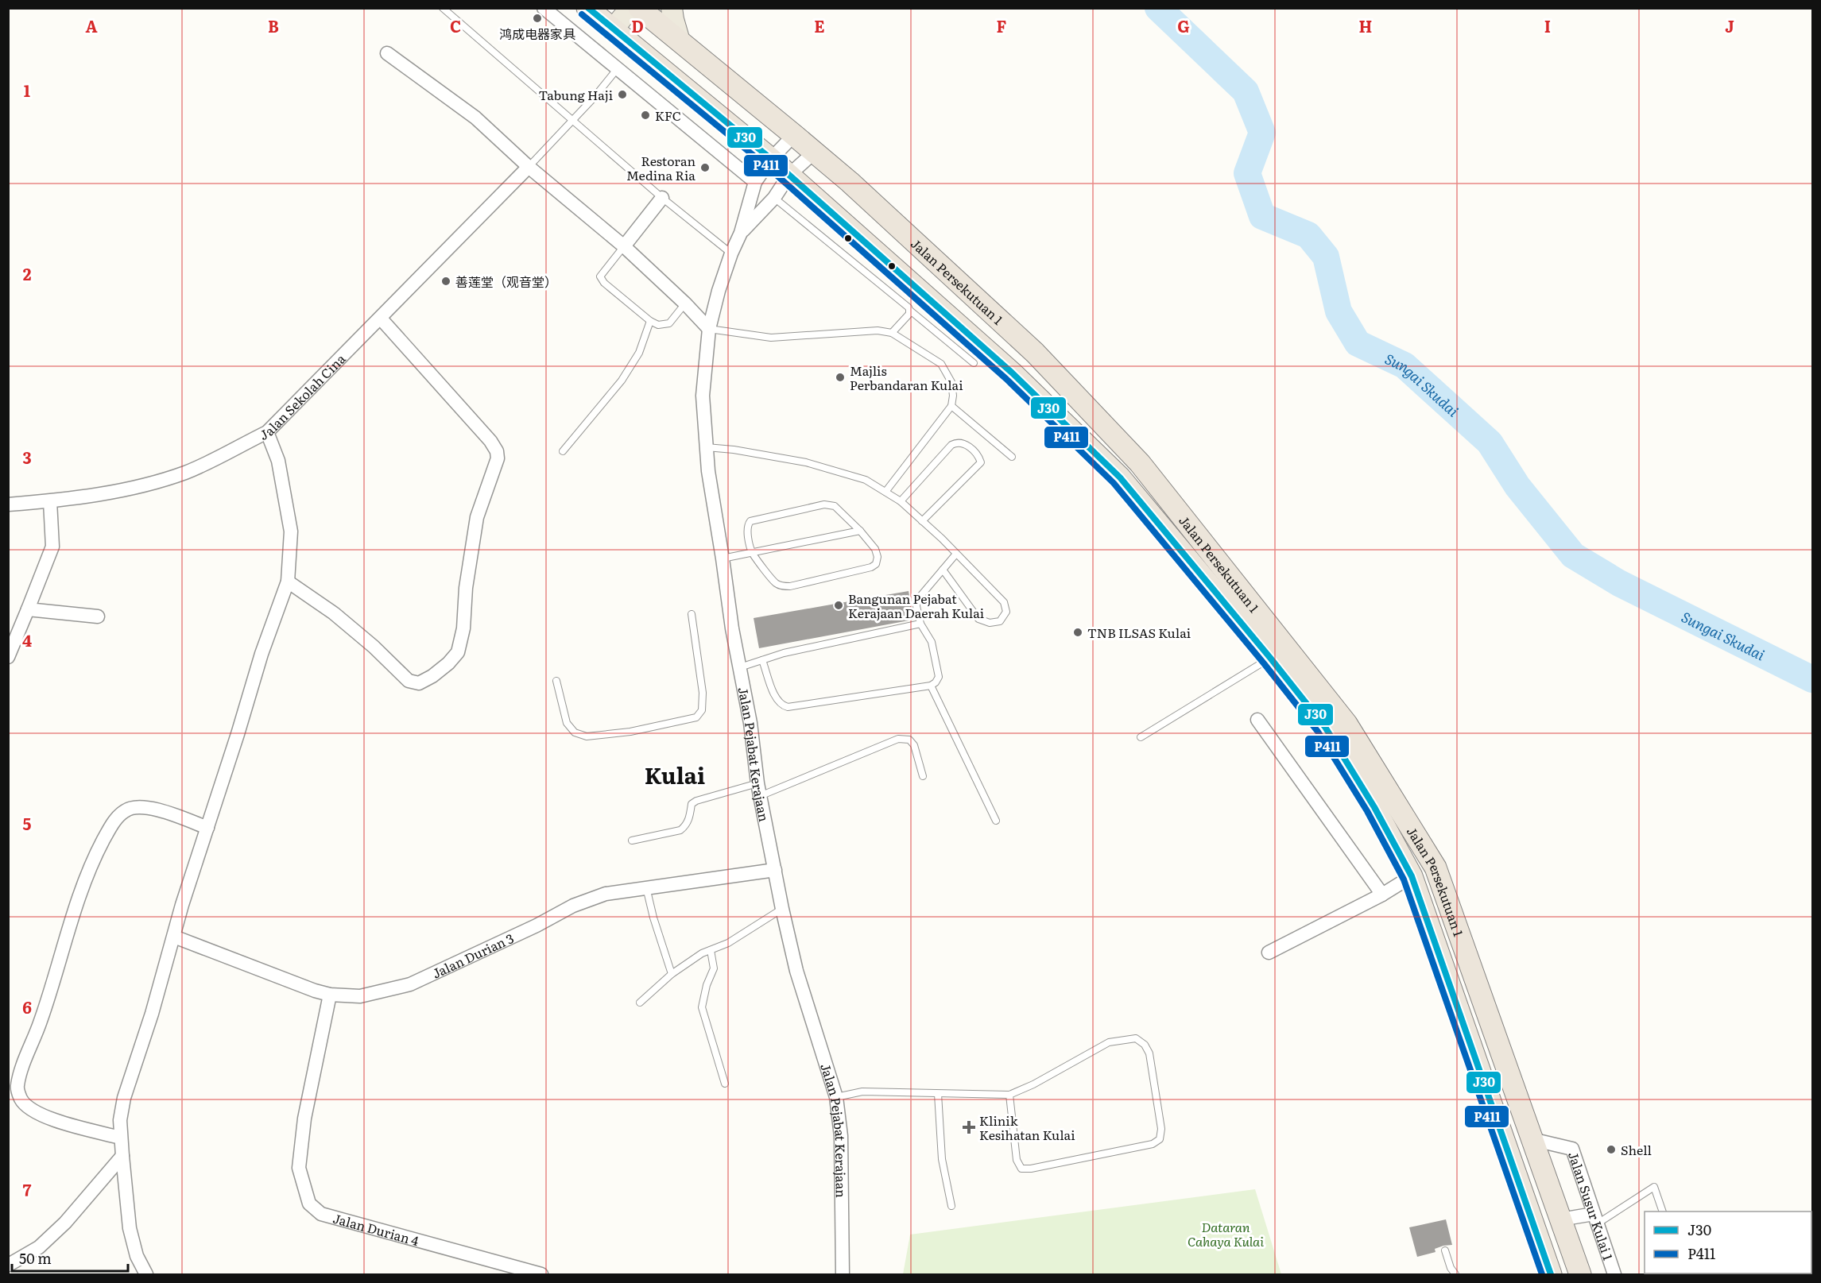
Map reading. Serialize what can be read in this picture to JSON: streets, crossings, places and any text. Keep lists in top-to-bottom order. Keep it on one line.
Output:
{"streets":{"highway":["Jalan Persekutuan 1"],"street":["Jalan Sekolah Cina","Jalan Pejabat Kerajaan","Jalan Durian 3","Jalan Susur Kulai 1","Jalan Durian 4"]},"crossings":[["Jalan Persekutuan 1","Jalan Pejabat Kerajaan"],["Jalan Persekutuan 1","Jalan Susur Kulai 1"],["Jalan Pejabat Kerajaan","Jalan Durian 3"],["Jalan Durian 3","Jalan Durian 4"]],"districts":["Kulai"],"water":["Sungai Skudai"],"parks":["Dataran Cahaya Kulai"],"places":{"other":["鸿成电器家具","Tabung Haji","KFC","Restoran Medina Ria","善莲堂（观音堂）","Majlis Perbandaran Kulai","Bangunan Pejabat Kerajaan Daerah Kulai","TNB ILSAS Kulai","Shell"],"health":["Klinik Kesihatan Kulai"]},"lines":["transit line J30","transit line P411"],"legend":["J30","P411"],"scale_bar":"50 m","grid":{"columns":["A","B","C","D","E","F","G","H","I","J"],"rows":["1","2","3","4","5","6","7"]}}
